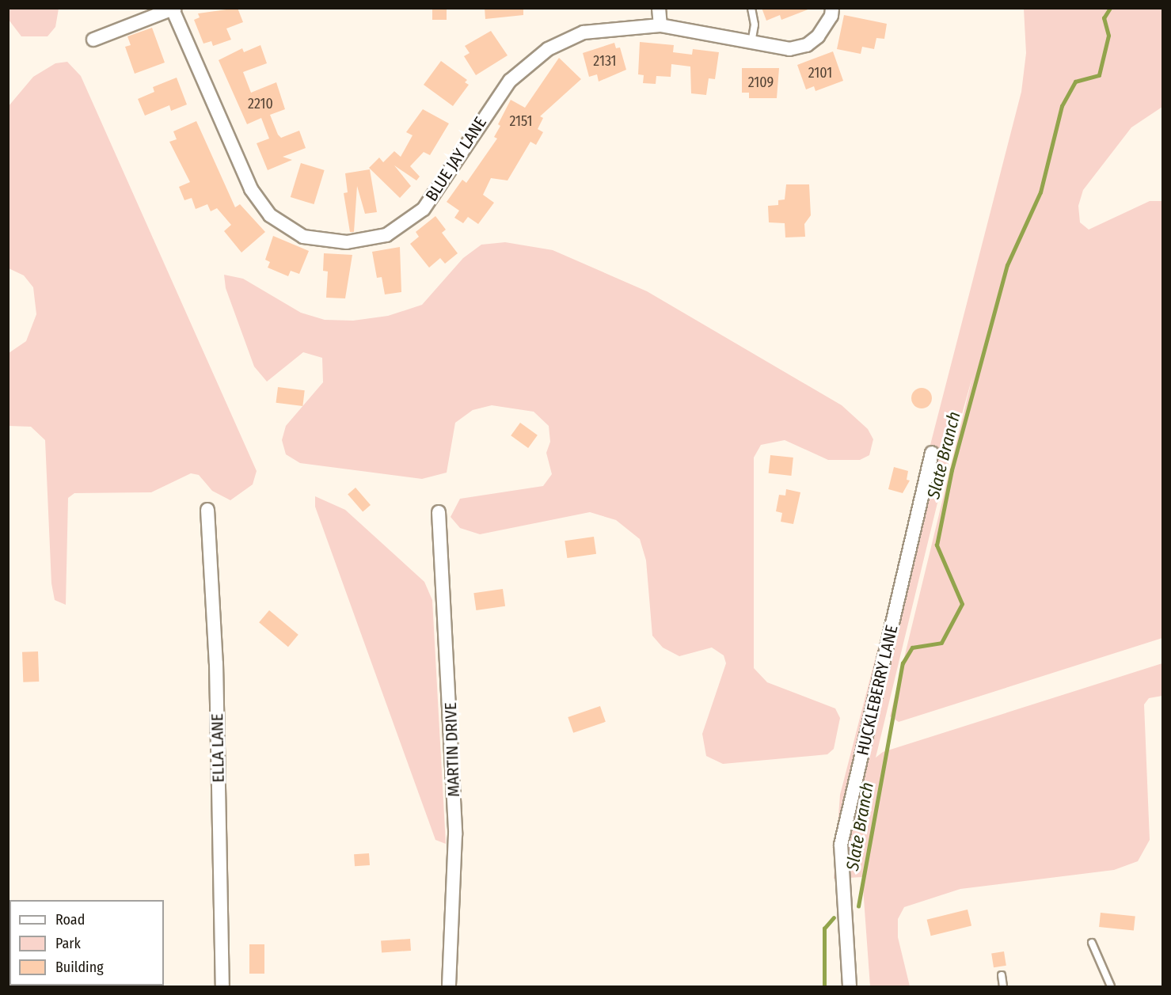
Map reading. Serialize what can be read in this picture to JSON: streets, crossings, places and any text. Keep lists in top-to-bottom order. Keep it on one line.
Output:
{"streets":{"street":["BLUE JAY LANE","HUCKLEBERRY LANE","ELLA LANE","MARTIN DRIVE"]},"water":["Slate Branch"],"house_numbers":["2131","2101","2109","2210","2151"],"legend":["Road","Park","Building"]}
